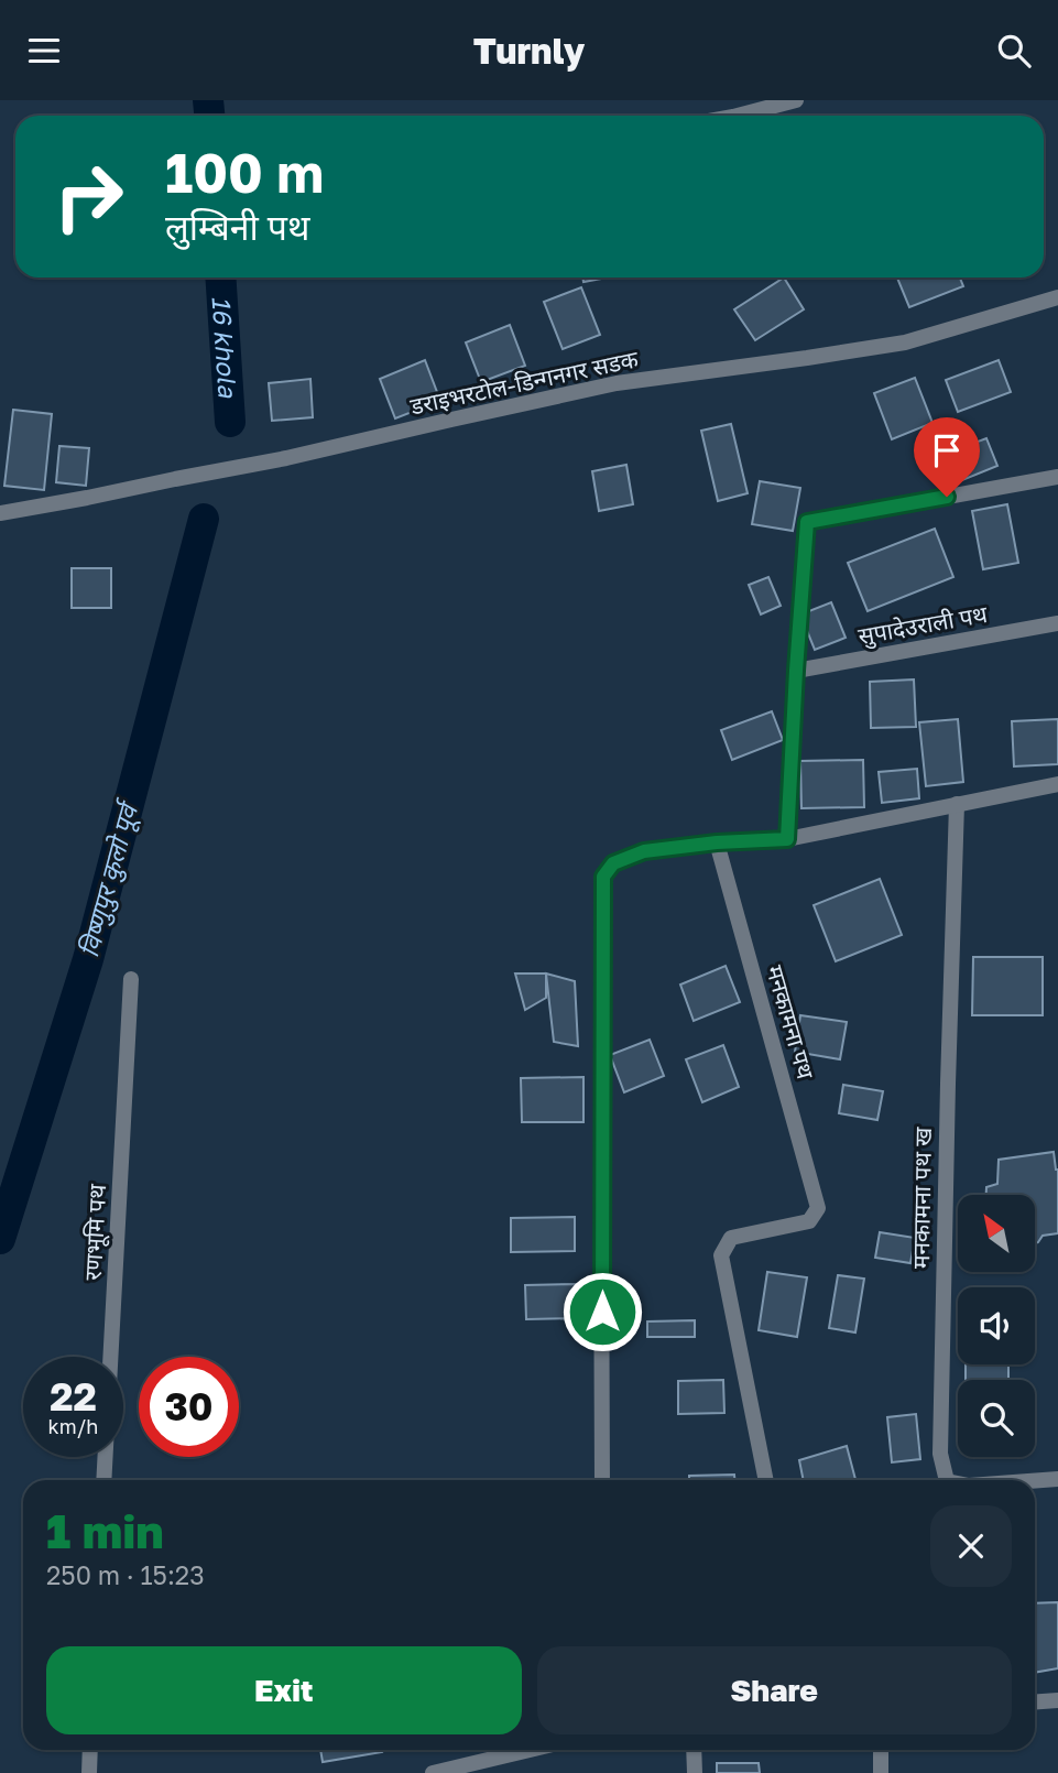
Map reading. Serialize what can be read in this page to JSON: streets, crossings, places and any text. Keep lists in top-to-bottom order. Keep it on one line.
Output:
{"streets":{"street":["डराइभरटोल-डिन्गनगर सडक","सुपादेउराली पथ","मनकामना पथ","मनकामना पथ ख","रणभूमि पथ"]},"water":["16 khola","विष्णुपुर कुलो पूर्व"],"north":"top left","page":{"header":"Turnly","turn":["100 m","लुम्बिनी पथ"],"speed":"22 km/h","limit":"30","heading":["1 min","250 m · 15:23"],"buttons":["Exit","Share"]}}
